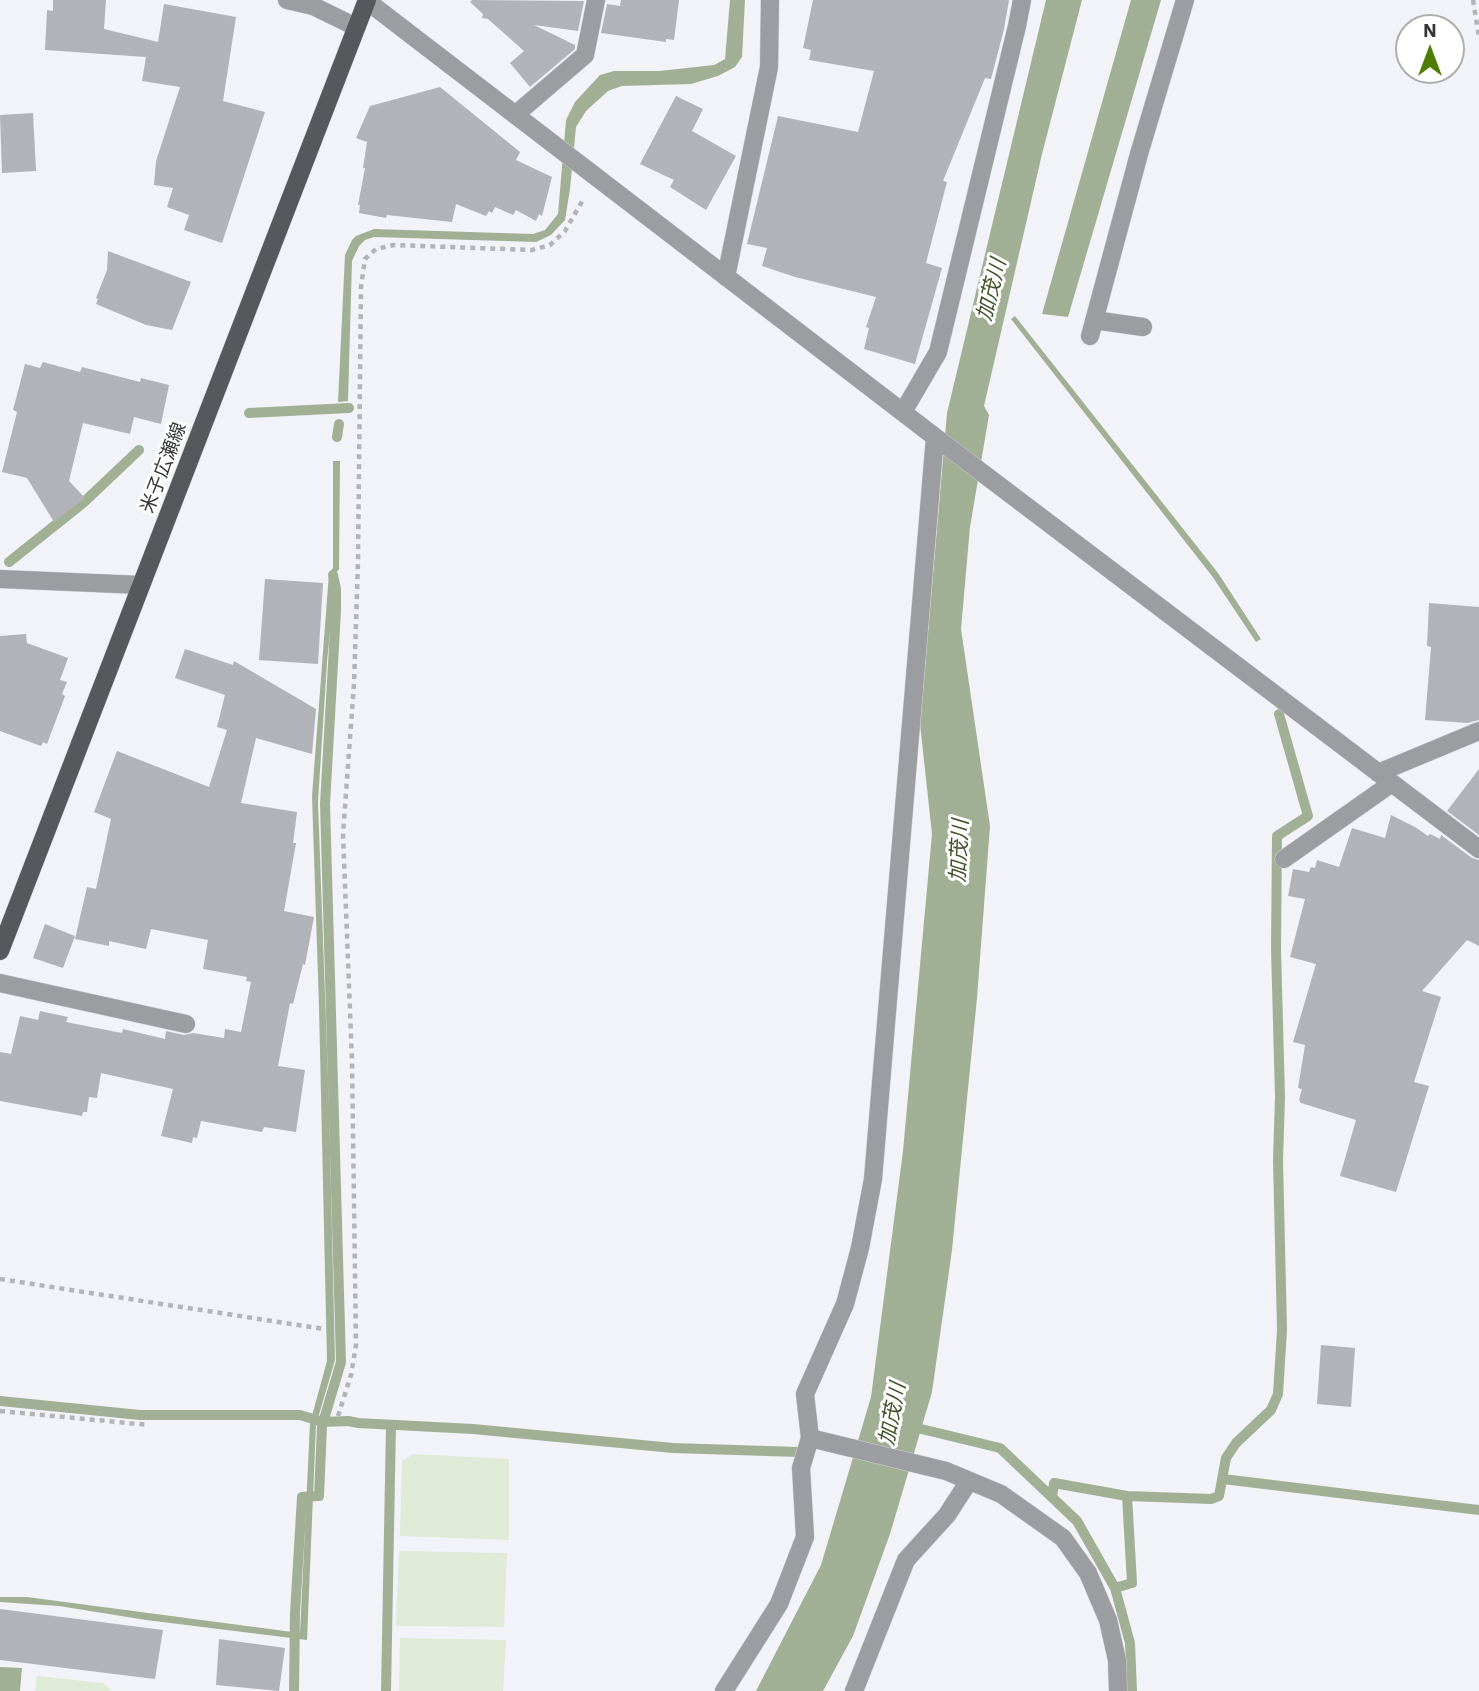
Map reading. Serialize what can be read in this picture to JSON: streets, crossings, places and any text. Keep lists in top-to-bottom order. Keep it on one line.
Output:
{"streets":{"main road":["米子広瀬線"]},"water":["加茂川"],"north":"top"}
